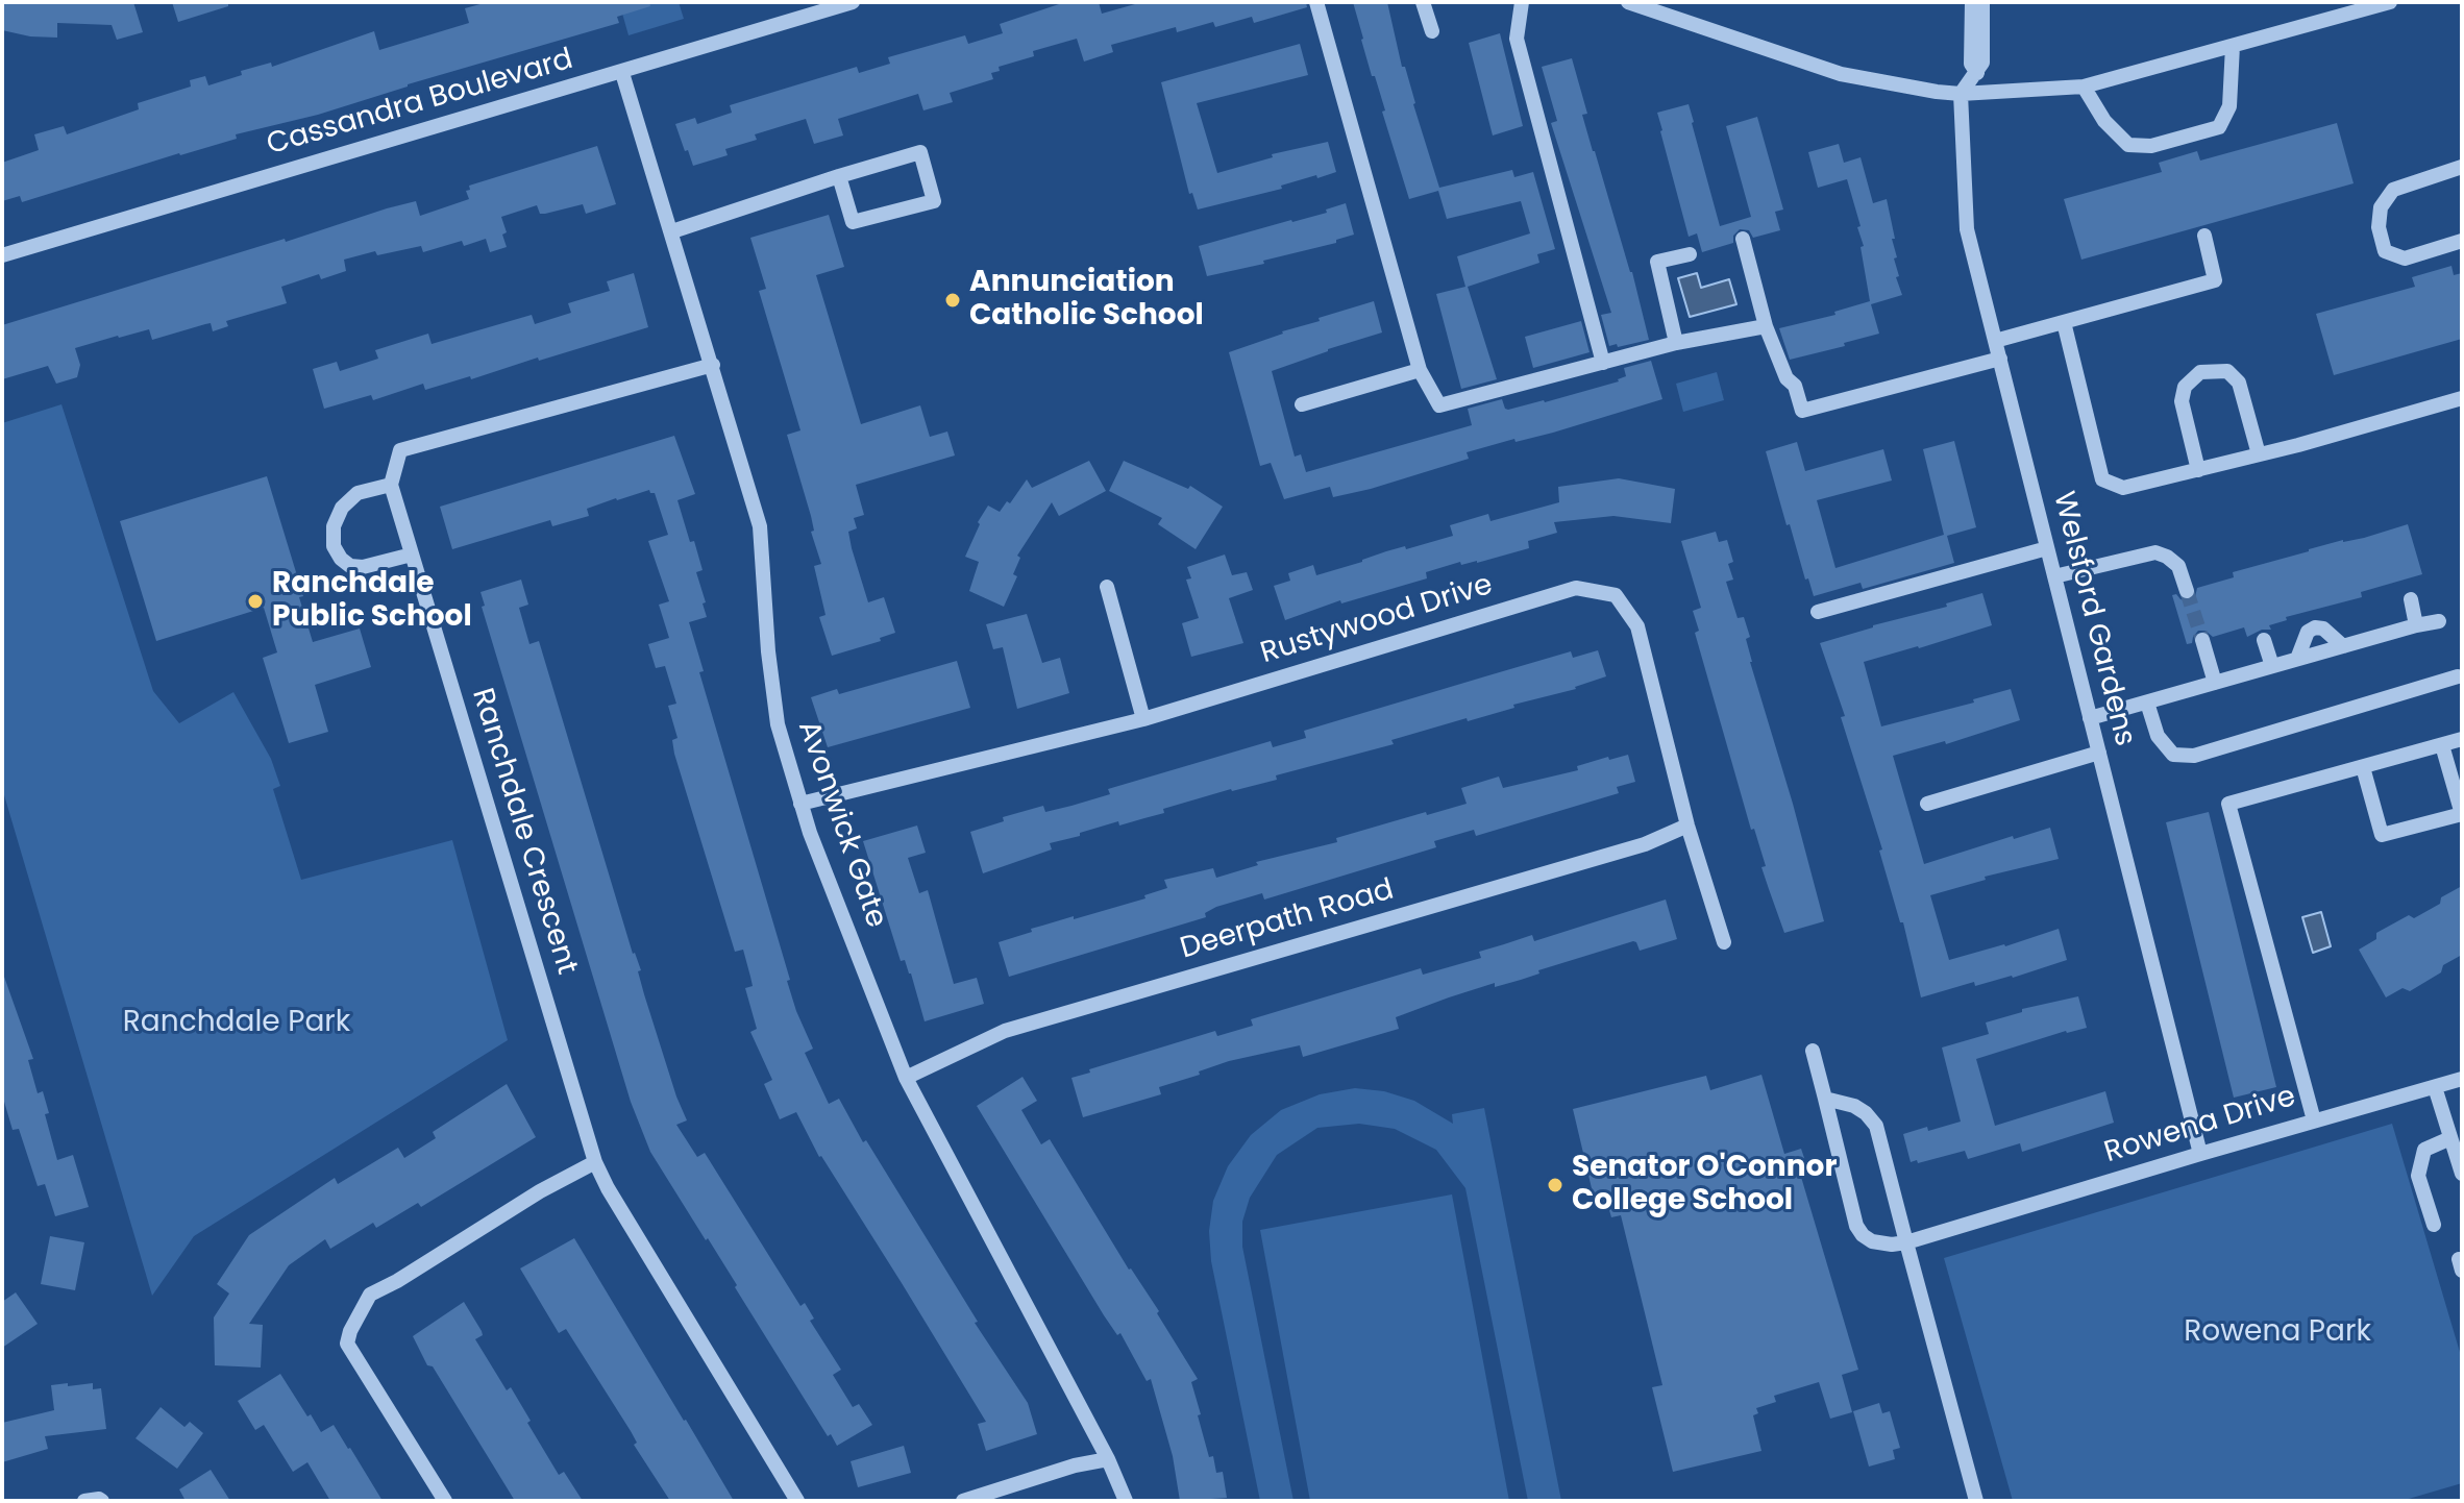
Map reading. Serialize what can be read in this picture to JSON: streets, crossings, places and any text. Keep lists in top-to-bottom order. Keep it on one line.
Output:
{"streets":{"street":["Cassandra Boulevard","Welsford Gardens","Rustywood Drive","Avonwick Gate","Ranchdale Crescent","Deerpath Road","Rowena Drive"]},"crossings":[["Cassandra Boulevard","Avonwick Gate"],["Welsford Gardens","Rowena Drive"],["Rustywood Drive","Avonwick Gate"],["Rustywood Drive","Deerpath Road"],["Avonwick Gate","Deerpath Road"]],"parks":["Ranchdale Park","Rowena Park"],"places":["Annunciation Catholic School","Ranchdale Public School","Senator O'Connor College School"]}
